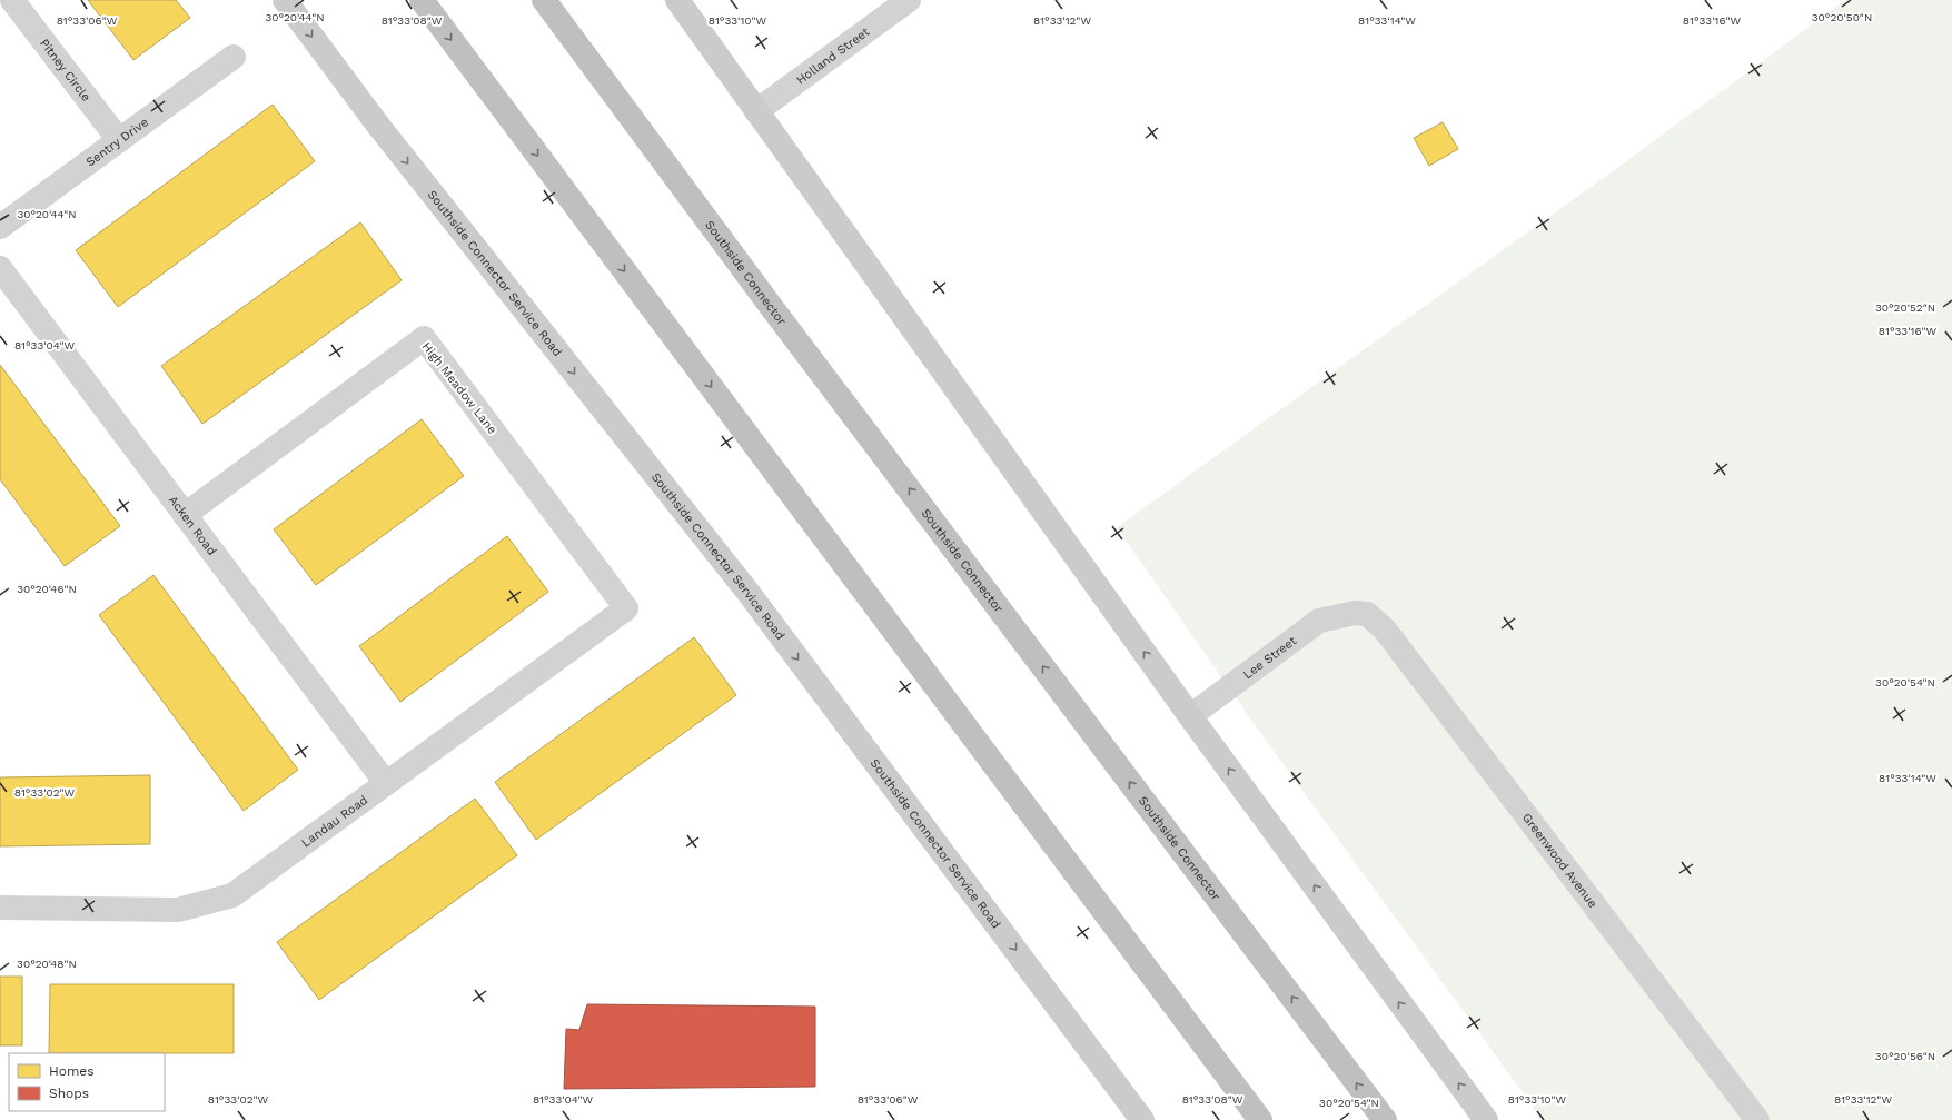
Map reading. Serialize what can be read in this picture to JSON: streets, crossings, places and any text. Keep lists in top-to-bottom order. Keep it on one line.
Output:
{"streets":{"highway":["Southside Connector"],"street":["Holland Street","Pitney Circle","Sentry Drive","Southside Connector Service Road","High Meadow Lane","Acken Road","Lee Street","Landau Road","Greenwood Avenue"]},"crossings":[["Pitney Circle","Sentry Drive"],["High Meadow Lane","Acken Road"],["High Meadow Lane","Landau Road"],["Acken Road","Landau Road"],["Lee Street","Greenwood Avenue"]],"one_way":["Southside Connector Service Road"],"legend":["Homes","Shops"],"coordinates":["30°20'44\"N","30°20'50\"N","81°33'06\"W","81°33'08\"W","81°33'10\"W","81°33'12\"W","81°33'14\"W","81°33'16\"W","30°20'52\"N","81°33'04\"W","30°20'46\"N","30°20'54\"N","81°33'02\"W","30°20'48\"N","30°20'56\"N"]}
